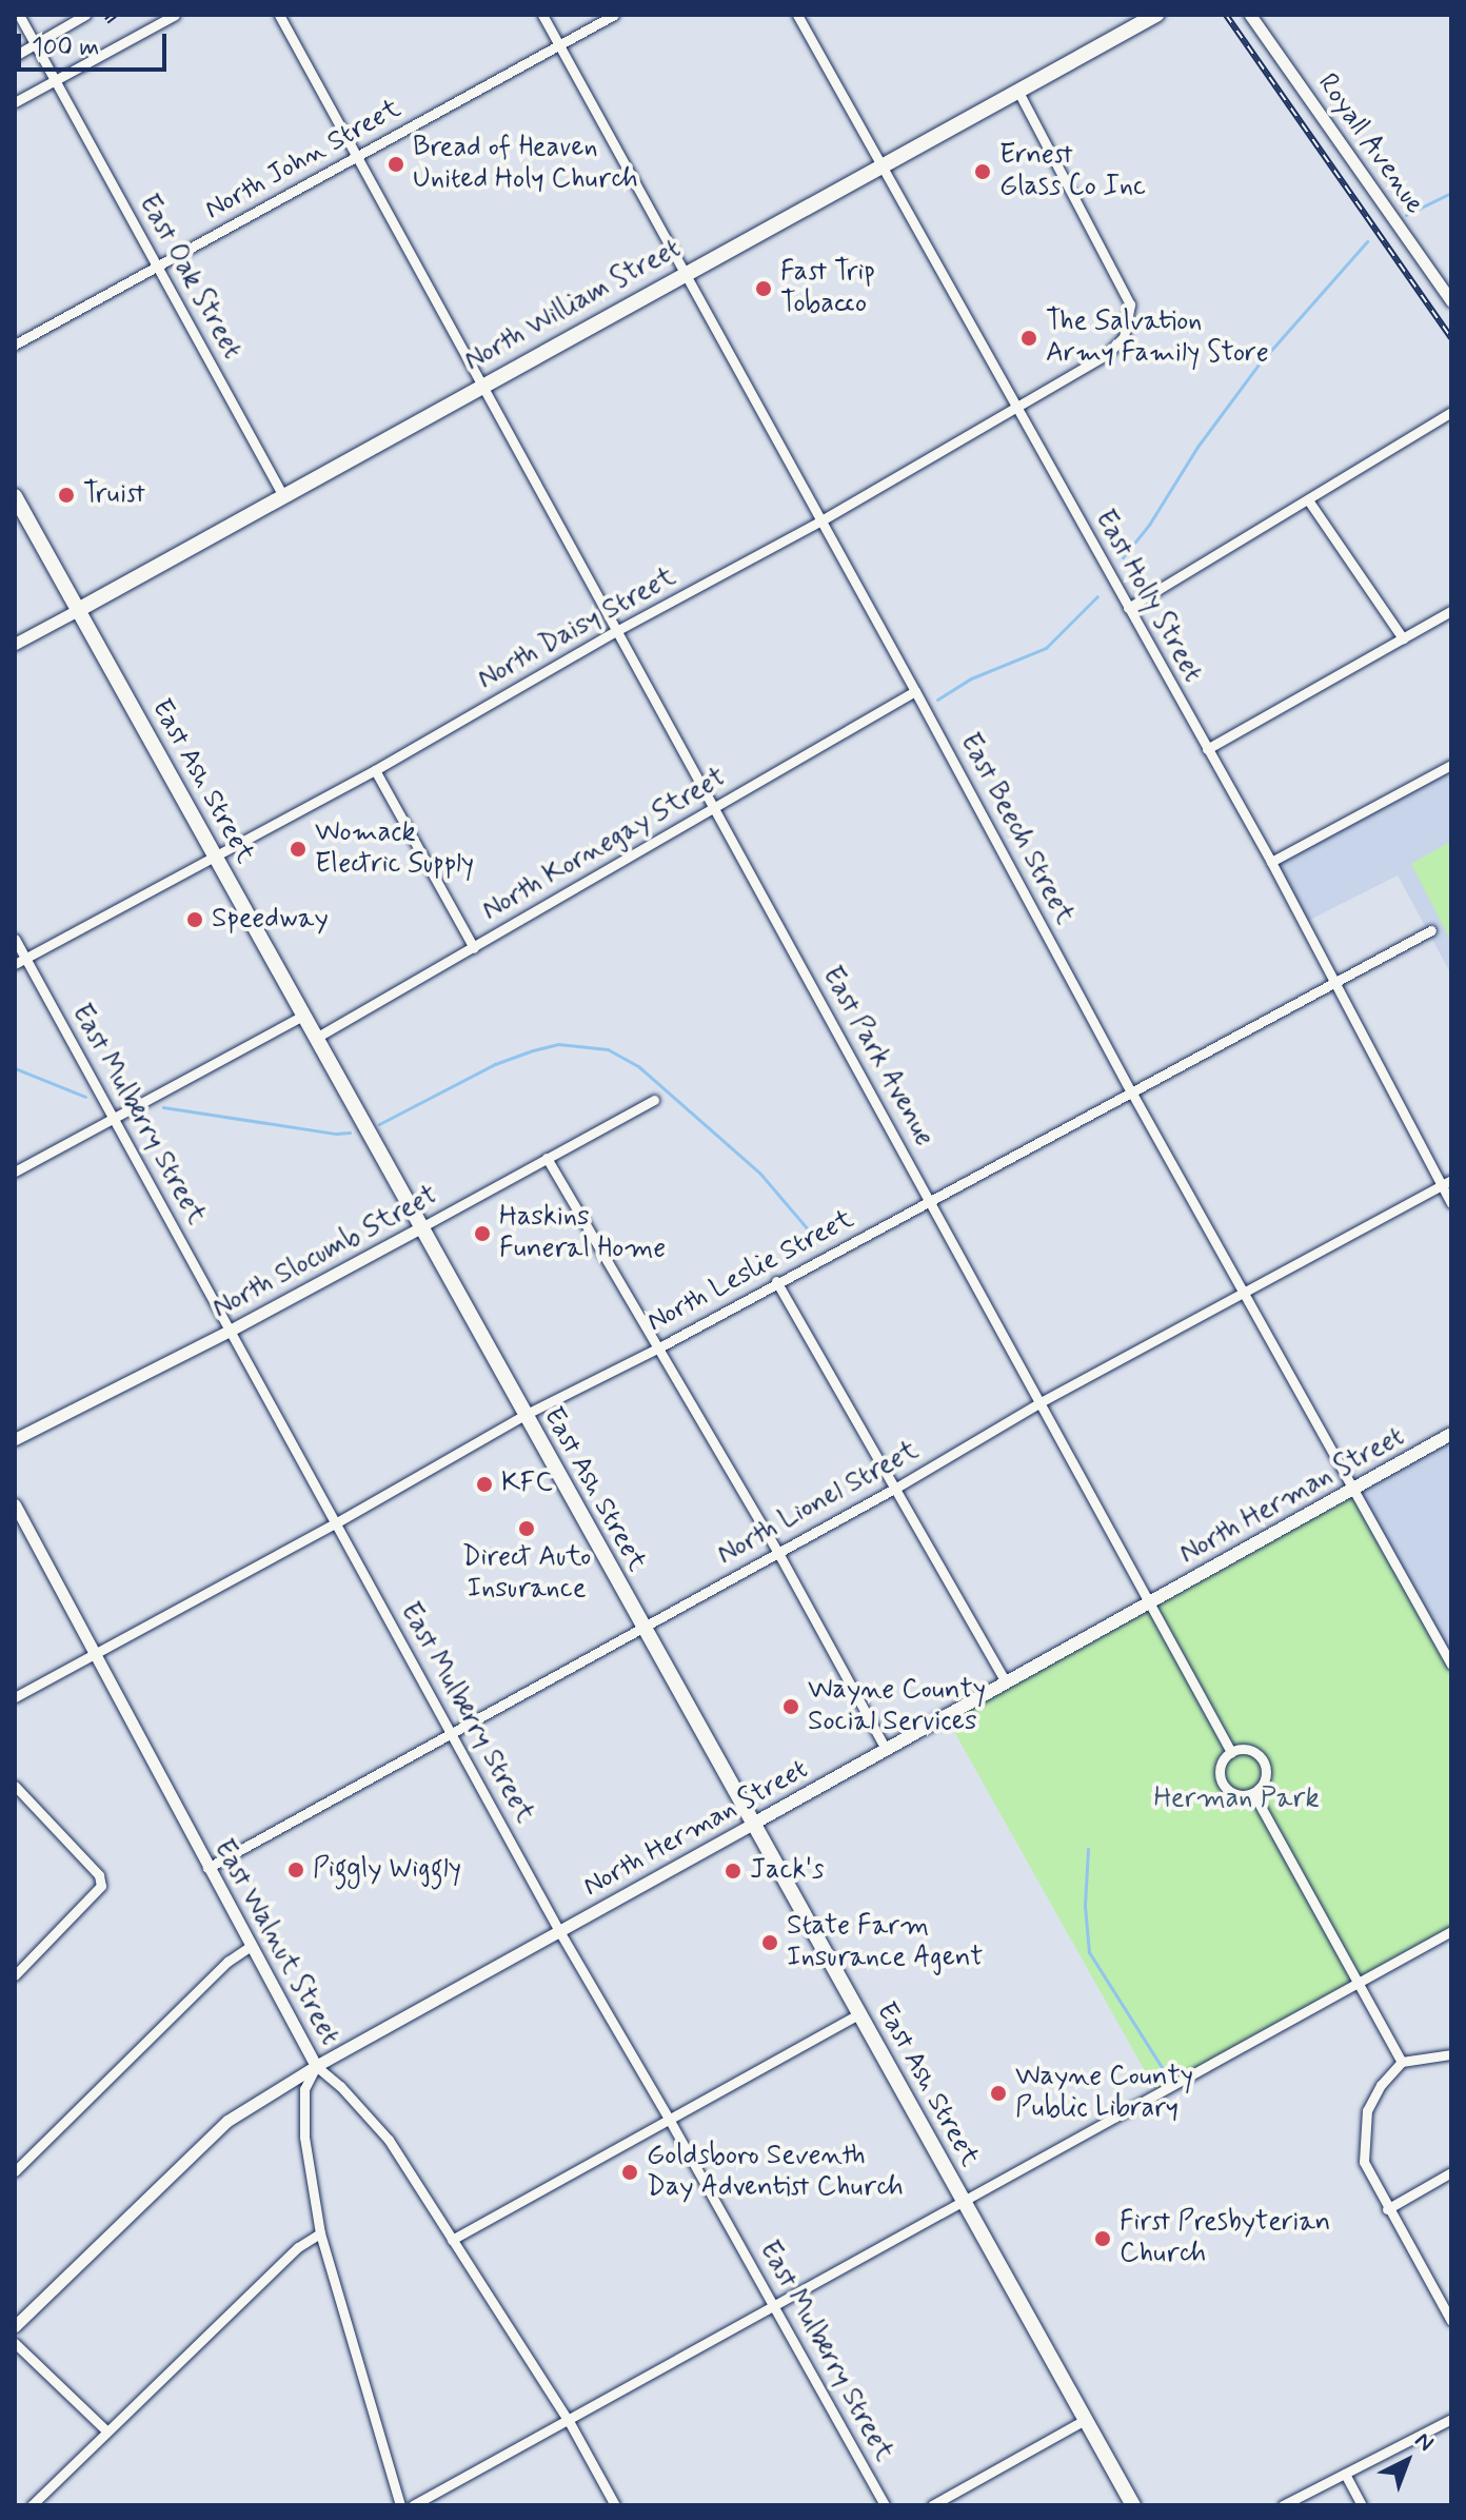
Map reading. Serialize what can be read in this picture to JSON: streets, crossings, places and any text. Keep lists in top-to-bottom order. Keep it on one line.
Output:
{"streets":{"main road":["North William Street","East Ash Street","North Herman Street"],"street":["Royall Avenue","North John Street","East Oak Street","East Holly Street","North Daisy Street","East Beech Street","North Kornegay Street","East Park Avenue","East Mulberry Street","North Slocumb Street","North Leslie Street","North Lionel Street","East Walnut Street"]},"crossings":[["North John Street","East Oak Street"],["North John Street","East Beech Street"],["North John Street","East Park Avenue"],["East Oak Street","North William Street"],["North William Street","East Holly Street"],["North William Street","North Daisy Street"],["North William Street","East Ash Street"],["North William Street","East Beech Street"],["North William Street","East Park Avenue"],["East Holly Street","North Daisy Street"],["East Holly Street","North Leslie Street"],["East Holly Street","North Lionel Street"],["North Daisy Street","East Ash Street"],["North Daisy Street","East Beech Street"],["North Daisy Street","East Park Avenue"],["North Daisy Street","East Mulberry Street"],["East Ash Street","North Kornegay Street"],["East Ash Street","North Slocumb Street"],["East Ash Street","North Leslie Street"],["East Ash Street","North Herman Street"],["East Ash Street","North Lionel Street"],["East Beech Street","North Kornegay Street"],["East Beech Street","North Leslie Street"],["East Beech Street","North Herman Street"],["East Beech Street","North Lionel Street"],["North Kornegay Street","East Park Avenue"],["East Park Avenue","North Leslie Street"],["East Park Avenue","North Herman Street"],["East Park Avenue","North Lionel Street"],["East Mulberry Street","North Slocumb Street"],["East Mulberry Street","North Leslie Street"],["East Mulberry Street","North Herman Street"],["East Mulberry Street","North Lionel Street"],["North Leslie Street","East Walnut Street"],["North Herman Street","East Walnut Street"],["North Lionel Street","East Walnut Street"]],"parks":["Herman Park"],"places":["Bread of Heaven United Holy Church","Ernest Glass Co Inc","Fast Trip Tobacco","The Salvation Army Family Store","Truist","Womack Electric Supply","Speedway","Haskins Funeral Home","KFC","Direct Auto Insurance","Wayne County Social Services","Piggly Wiggly","Jack's","State Farm Insurance Agent","Wayne County Public Library","Goldsboro Seventh Day Adventist Church","First Presbyterian Church"],"scale_bar":"100 m","north":"top right"}
